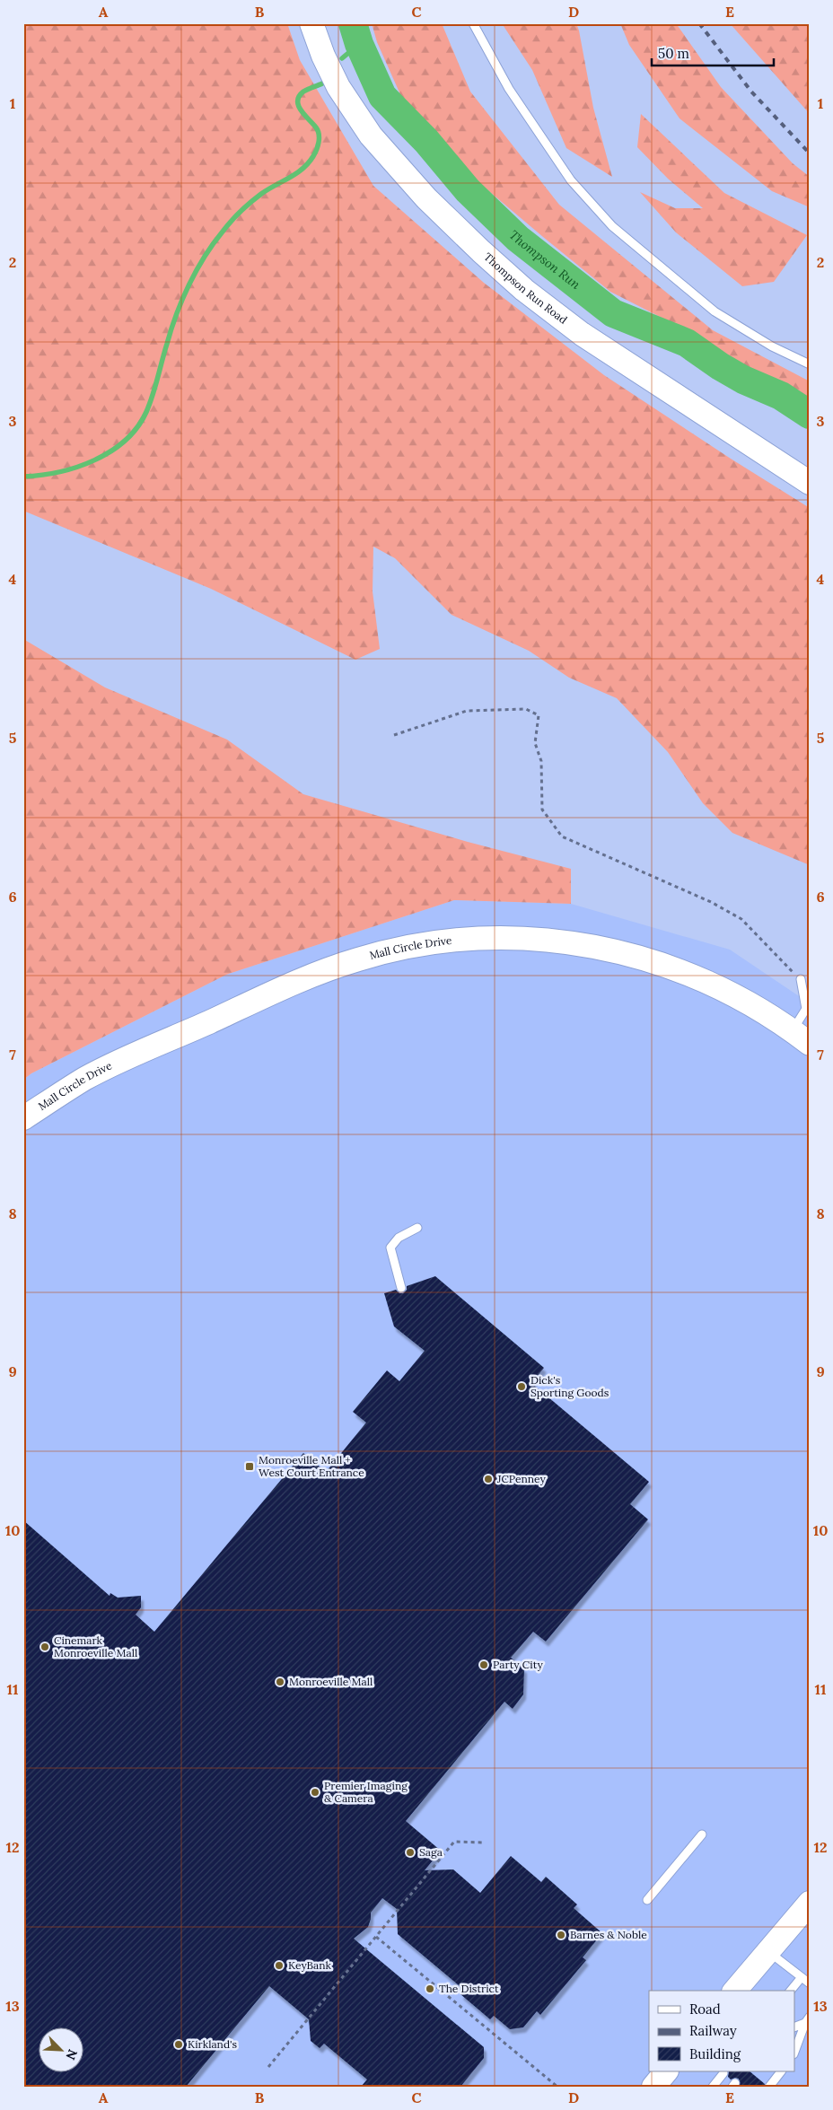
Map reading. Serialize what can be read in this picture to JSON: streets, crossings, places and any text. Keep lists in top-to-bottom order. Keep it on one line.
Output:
{"streets":{"street":["Thompson Run Road","Mall Circle Drive"]},"water":["Thompson Run"],"places":{"other":["Dick's Sporting Goods","JCPenney","Cinemark Monroeville Mall","Party City","Monroeville Mall","Premier Imaging & Camera","Saga","Barnes & Noble","KeyBank","The District","Kirkland's"],"transit":["Monroeville Mall + West Court Entrance"]},"legend":["Road","Railway","Building"],"scale_bar":"50 m","north":"bottom right","grid":{"columns":["A","B","C","D","E"],"rows":["1","2","3","4","5","6","7","8","9","10","11","12","13"]}}
